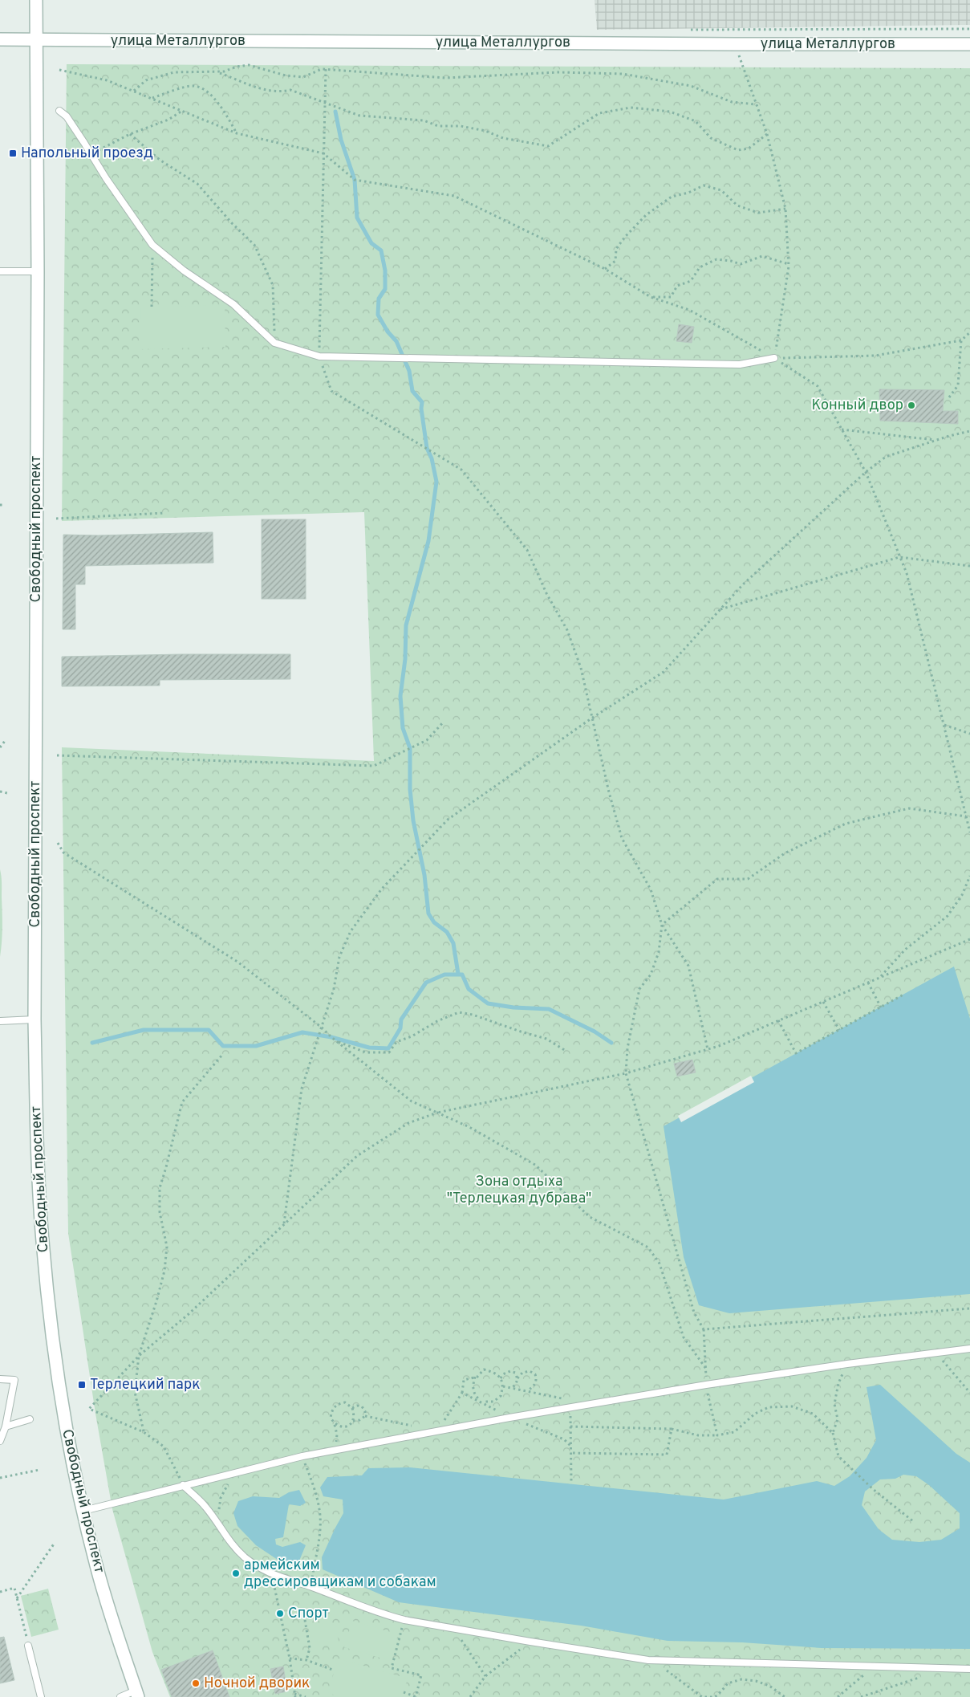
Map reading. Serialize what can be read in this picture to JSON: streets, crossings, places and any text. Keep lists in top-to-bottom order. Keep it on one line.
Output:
{"streets":{"main road":["улица Металлургов","Свободный проспект"]},"crossings":[["улица Металлургов","Свободный проспект"]],"parks":["Зона отдыха \"Терлецкая дубрава\""],"places":{"transit":["Напольный проезд","Терлецкий парк"],"other":["Конный двор","армейским дрессировщикам и собакам","Спорт","Ночной дворик"]}}
